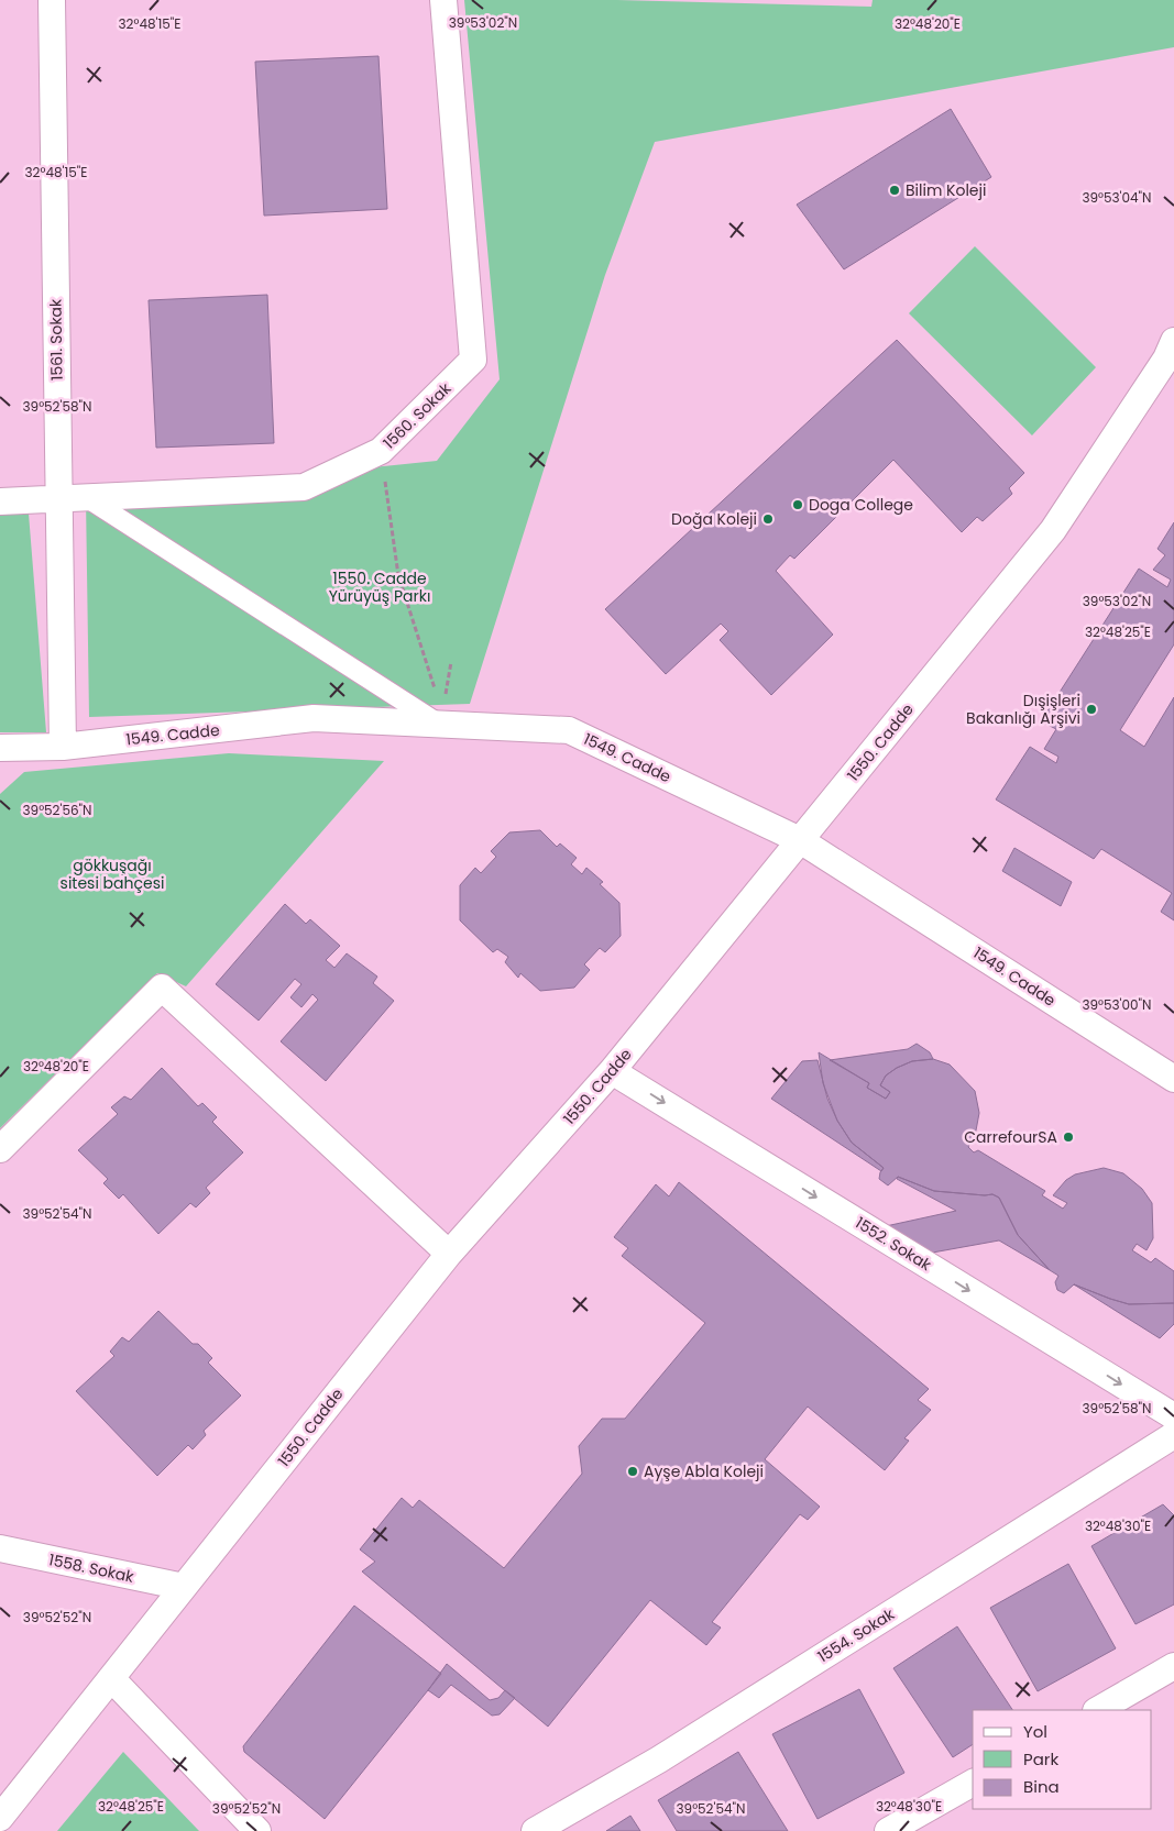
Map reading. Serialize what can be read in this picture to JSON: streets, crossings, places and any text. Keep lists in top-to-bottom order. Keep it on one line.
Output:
{"streets":{"street":["1561. Sokak","1560. Sokak","1549. Cadde","1550. Cadde","1552. Sokak","1558. Sokak","1554. Sokak"]},"crossings":[["1561. Sokak","1560. Sokak"],["1561. Sokak","1549. Cadde"],["1549. Cadde","1550. Cadde"],["1550. Cadde","1552. Sokak"],["1550. Cadde","1558. Sokak"]],"one_way":["1552. Sokak"],"parks":["1550. Cadde Yürüyüş Parkı","gökkuşağı sitesi bahçesi"],"places":["Bilim Koleji","Doga College","Doğa Koleji","Dışişleri Bakanlığı Arşivi","CarrefourSA","Ayşe Abla Koleji"],"legend":["Yol","Park","Bina"],"coordinates":["39°53'02\"N","32°48'15\"E","32°48'20\"E","39°53'04\"N","39°52'58\"N","32°48'25\"E","39°52'56\"N","39°53'00\"N","39°52'54\"N","32°48'30\"E","39°52'52\"N"]}
